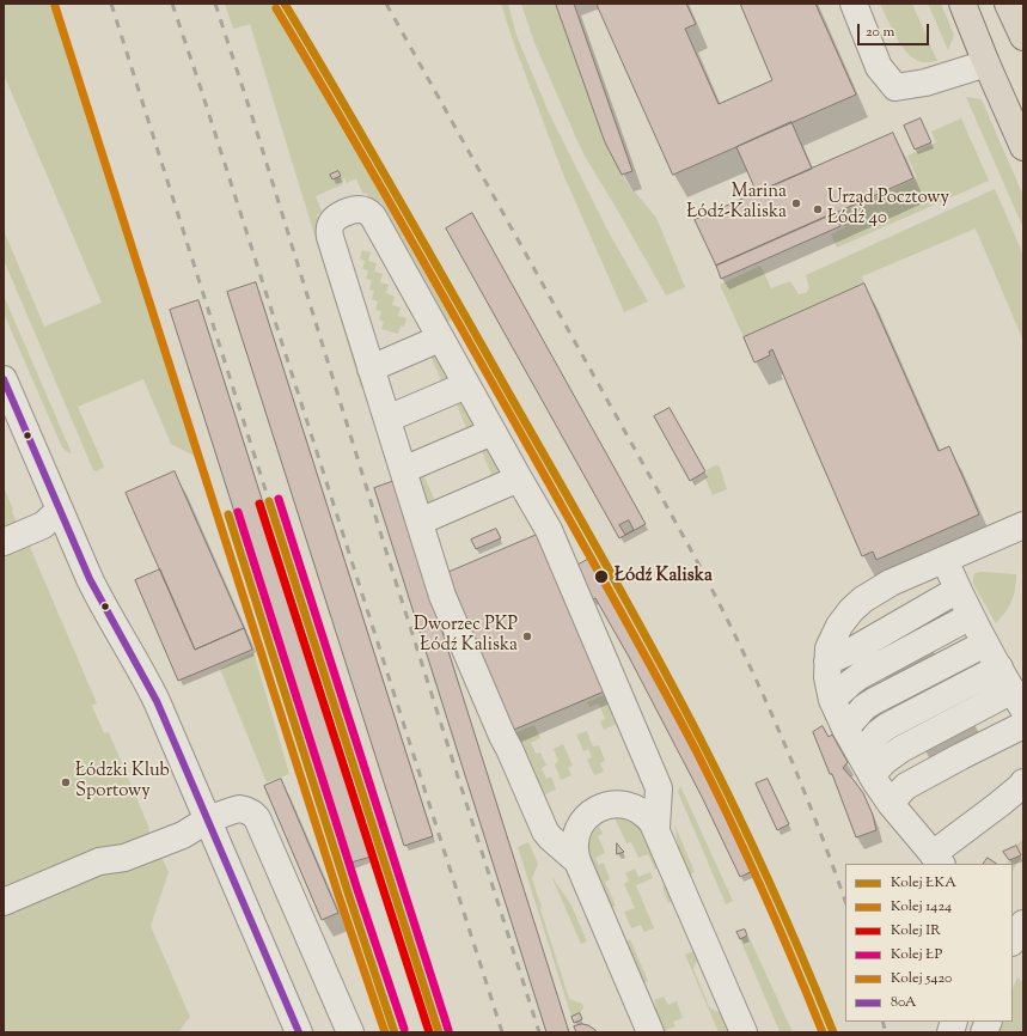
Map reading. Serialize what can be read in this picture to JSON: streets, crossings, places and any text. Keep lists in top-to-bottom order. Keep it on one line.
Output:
{"places":["Marina Łódź-Kaliska","Urząd Pocztowy Łódź 40","Łódź Kaliska","Dworzec PKP Łódź Kaliska","Łódzki Klub Sportowy"],"lines":["rail line ŁKA","rail line 5420","rail line 1424","transit line 80A","rail line ŁP","rail line IR"],"legend":["Kolej ŁKA","Kolej 1424","Kolej IR","Kolej ŁP","Kolej 5420","80A"],"scale_bar":"20 m"}
